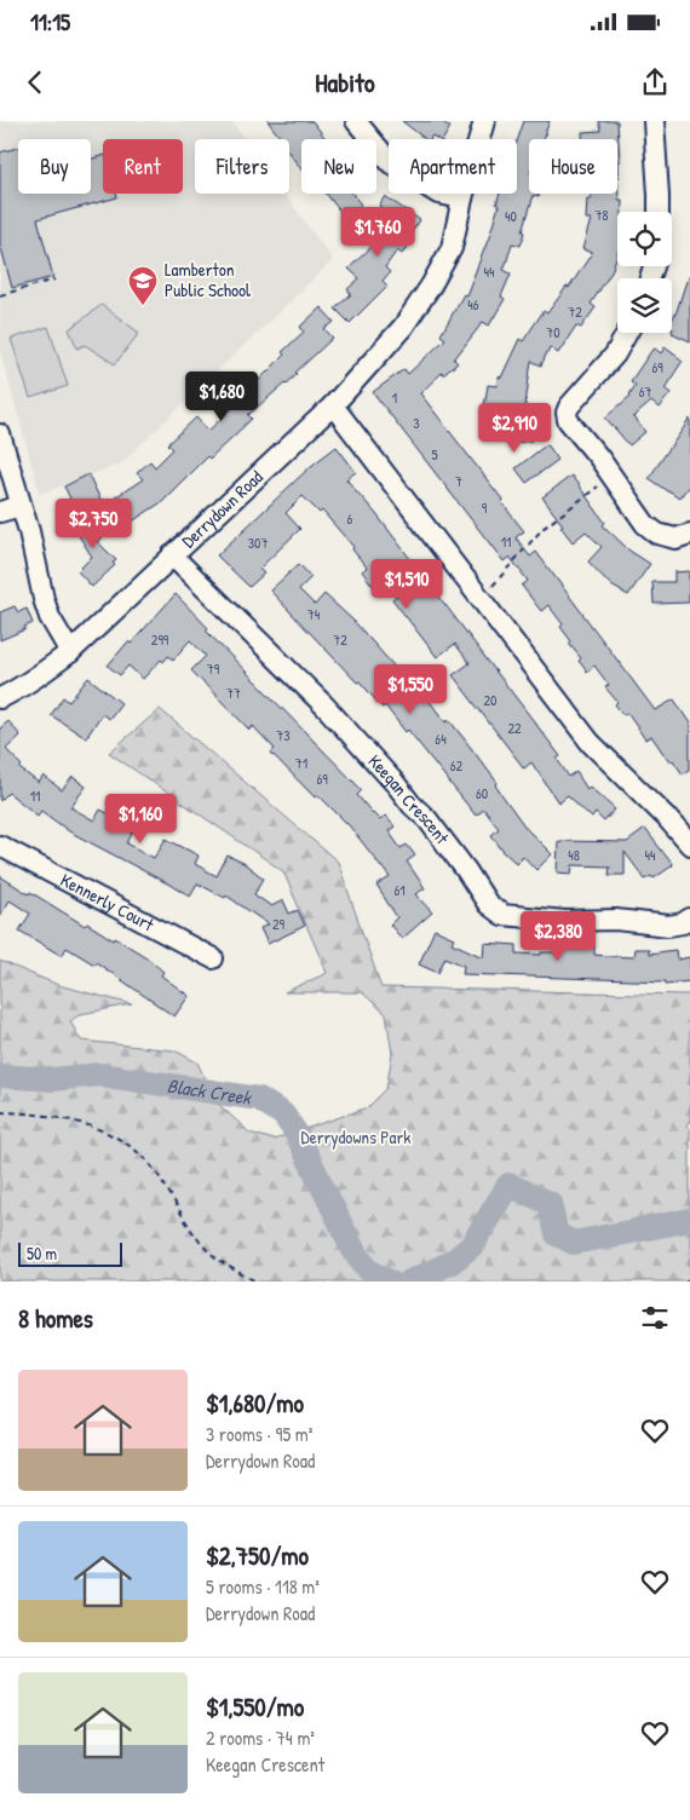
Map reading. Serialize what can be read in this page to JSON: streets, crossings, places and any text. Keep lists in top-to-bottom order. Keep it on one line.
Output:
{"streets":{"street":["Derrydown Road","Keegan Crescent","Kennerly Court"]},"crossings":[["Derrydown Road","Keegan Crescent"]],"water":["Black Creek"],"parks":["Derrydowns Park"],"places":{"school or university":["Lamberton Public School"]},"house_numbers":["78","40","44","46","72","70","69","67","1","3","5","7","9","6","11","307","74","299","72","79","77","20","22","73","64","71","62","69","60","11","48","44","61","29"],"scale_bar":"50 m","page":{"status":"11:15","header":"Habito","chip":["Buy","Rent","Filters","New","Apartment","House"],"price":["$1,760","$1,680","$2,910","$2,750","$1,510","$1,550","$1,160","$2,380"],"scale":"50 m","heading":"8 homes","list":[{"name":"$1,680/mo","note":"3 rooms · 95 m² · Derrydown Road"},{"name":"$2,750/mo","note":"5 rooms · 118 m² · Derrydown Road"},{"name":"$1,550/mo","note":"2 rooms · 74 m² · Keegan Crescent"}]}}
